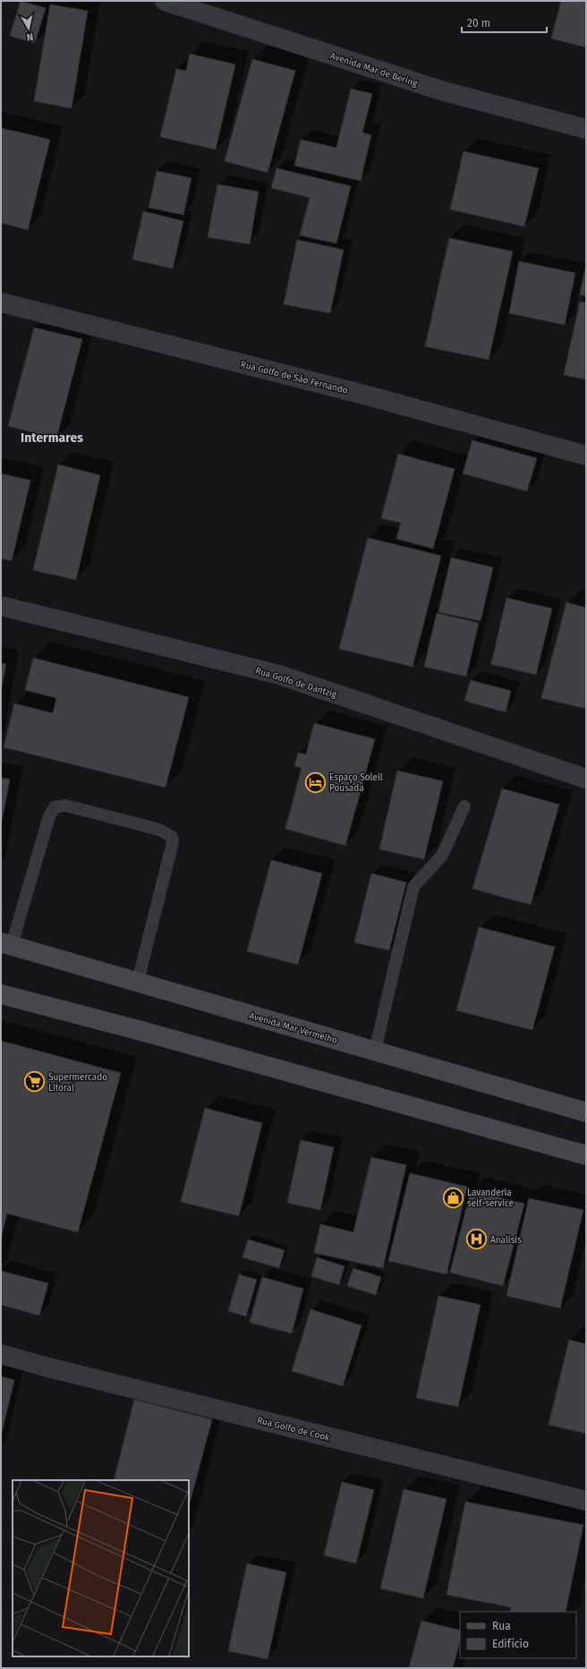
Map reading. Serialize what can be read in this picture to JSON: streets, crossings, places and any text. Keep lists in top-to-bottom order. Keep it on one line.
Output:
{"streets":{"street":["Avenida Mar de Bering","Rua Golfo de São Fernando","Rua Golfo de Dantzig","Avenida Mar Vermelho","Rua Golfo de Cook"]},"districts":["Intermares"],"places":{"hotel":["Espaço Soleil Pousada"],"supermarket":["Supermercado Litoral"],"shop":["Lavanderia self-service"],"hospital":["Analisis"]},"legend":["Rua","Edifício"],"scale_bar":"20 m","north":"bottom"}
